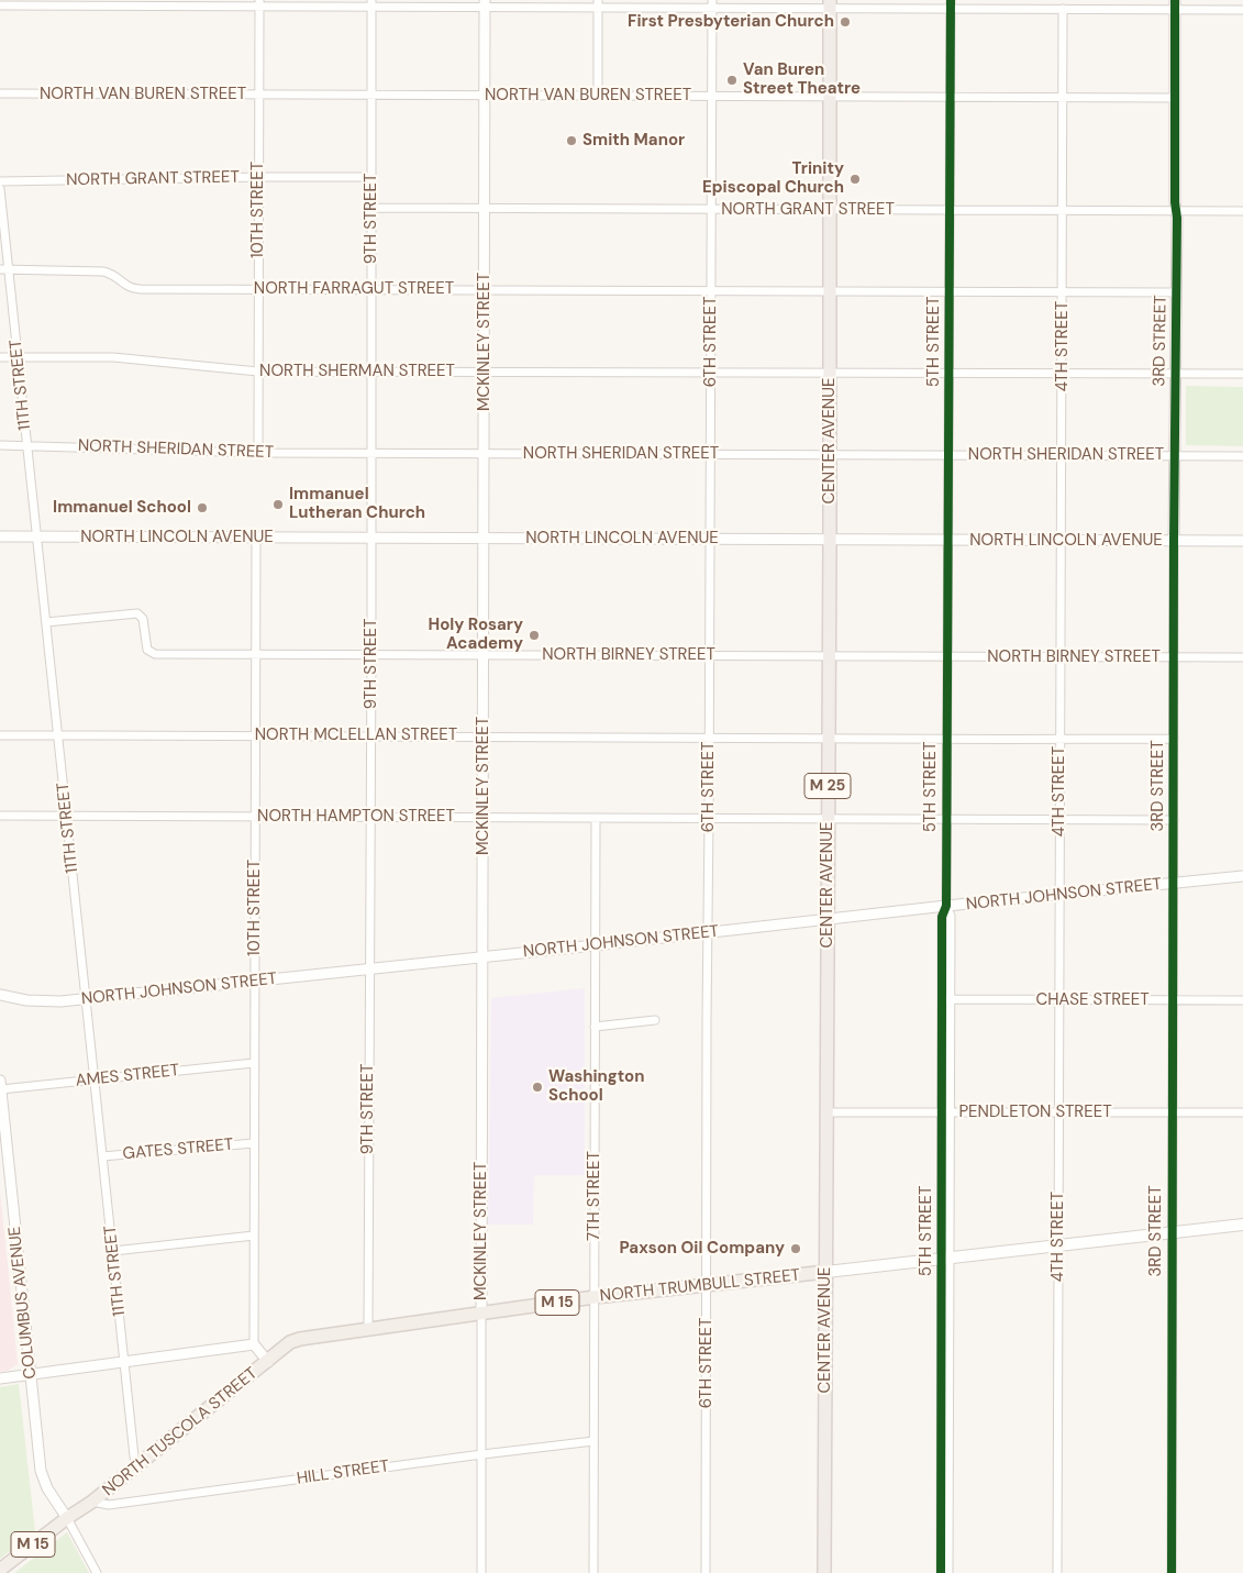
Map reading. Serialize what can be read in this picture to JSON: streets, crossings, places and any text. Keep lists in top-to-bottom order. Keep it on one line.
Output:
{"streets":{"highway":["CENTER AVENUE","M 25"],"main road":["NORTH TRUMBULL STREET","M 15","NORTH TUSCOLA STREET"],"street":["NORTH VAN BUREN STREET","NORTH GRANT STREET","10TH STREET","9TH STREET","NORTH FARRAGUT STREET","3RD STREET","MCKINLEY STREET","6TH STREET","5TH STREET","4TH STREET","NORTH SHERMAN STREET","11TH STREET","NORTH SHERIDAN STREET","NORTH LINCOLN AVENUE","NORTH BIRNEY STREET","NORTH MCLELLAN STREET","NORTH HAMPTON STREET","NORTH JOHNSON STREET","CHASE STREET","AMES STREET","PENDLETON STREET","GATES STREET","7TH STREET","COLUMBUS AVENUE","HILL STREET"]},"crossings":[["NORTH VAN BUREN STREET","10TH STREET"],["NORTH VAN BUREN STREET","9TH STREET"],["NORTH VAN BUREN STREET","3RD STREET"],["NORTH VAN BUREN STREET","MCKINLEY STREET"],["NORTH VAN BUREN STREET","6TH STREET"],["NORTH VAN BUREN STREET","5TH STREET"],["NORTH VAN BUREN STREET","4TH STREET"],["NORTH VAN BUREN STREET","CENTER AVENUE"],["NORTH GRANT STREET","10TH STREET"],["NORTH GRANT STREET","9TH STREET"],["NORTH GRANT STREET","3RD STREET"],["NORTH GRANT STREET","MCKINLEY STREET"],["NORTH GRANT STREET","6TH STREET"],["NORTH GRANT STREET","5TH STREET"],["NORTH GRANT STREET","4TH STREET"],["NORTH GRANT STREET","CENTER AVENUE"],["10TH STREET","NORTH FARRAGUT STREET"],["10TH STREET","NORTH SHERMAN STREET"],["10TH STREET","NORTH SHERIDAN STREET"],["10TH STREET","NORTH LINCOLN AVENUE"],["10TH STREET","NORTH BIRNEY STREET"],["10TH STREET","NORTH MCLELLAN STREET"],["10TH STREET","NORTH HAMPTON STREET"],["10TH STREET","NORTH JOHNSON STREET"],["10TH STREET","AMES STREET"],["10TH STREET","GATES STREET"],["9TH STREET","NORTH FARRAGUT STREET"],["9TH STREET","NORTH SHERMAN STREET"],["9TH STREET","NORTH SHERIDAN STREET"],["9TH STREET","NORTH LINCOLN AVENUE"],["9TH STREET","NORTH BIRNEY STREET"],["9TH STREET","NORTH MCLELLAN STREET"],["9TH STREET","NORTH HAMPTON STREET"],["9TH STREET","NORTH JOHNSON STREET"],["9TH STREET","NORTH TRUMBULL STREET"],["NORTH FARRAGUT STREET","3RD STREET"],["NORTH FARRAGUT STREET","MCKINLEY STREET"],["NORTH FARRAGUT STREET","6TH STREET"],["NORTH FARRAGUT STREET","5TH STREET"],["NORTH FARRAGUT STREET","4TH STREET"],["NORTH FARRAGUT STREET","11TH STREET"],["NORTH FARRAGUT STREET","CENTER AVENUE"],["3RD STREET","NORTH SHERMAN STREET"],["3RD STREET","NORTH SHERIDAN STREET"],["3RD STREET","NORTH LINCOLN AVENUE"],["3RD STREET","NORTH BIRNEY STREET"],["3RD STREET","NORTH MCLELLAN STREET"],["3RD STREET","NORTH HAMPTON STREET"],["3RD STREET","NORTH JOHNSON STREET"],["3RD STREET","CHASE STREET"],["3RD STREET","PENDLETON STREET"],["3RD STREET","NORTH TRUMBULL STREET"],["MCKINLEY STREET","NORTH SHERMAN STREET"],["MCKINLEY STREET","NORTH SHERIDAN STREET"],["MCKINLEY STREET","NORTH LINCOLN AVENUE"],["MCKINLEY STREET","NORTH BIRNEY STREET"],["MCKINLEY STREET","NORTH MCLELLAN STREET"],["MCKINLEY STREET","NORTH HAMPTON STREET"],["MCKINLEY STREET","NORTH JOHNSON STREET"],["MCKINLEY STREET","NORTH TRUMBULL STREET"],["MCKINLEY STREET","HILL STREET"],["6TH STREET","NORTH SHERMAN STREET"],["6TH STREET","NORTH SHERIDAN STREET"],["6TH STREET","NORTH LINCOLN AVENUE"],["6TH STREET","NORTH BIRNEY STREET"],["6TH STREET","NORTH MCLELLAN STREET"],["6TH STREET","NORTH HAMPTON STREET"],["6TH STREET","NORTH JOHNSON STREET"],["6TH STREET","NORTH TRUMBULL STREET"],["5TH STREET","NORTH SHERMAN STREET"],["5TH STREET","NORTH SHERIDAN STREET"],["5TH STREET","NORTH LINCOLN AVENUE"],["5TH STREET","NORTH BIRNEY STREET"],["5TH STREET","NORTH MCLELLAN STREET"],["5TH STREET","NORTH HAMPTON STREET"],["5TH STREET","NORTH JOHNSON STREET"],["5TH STREET","CHASE STREET"],["5TH STREET","PENDLETON STREET"],["5TH STREET","NORTH TRUMBULL STREET"],["4TH STREET","NORTH SHERMAN STREET"],["4TH STREET","NORTH SHERIDAN STREET"],["4TH STREET","NORTH LINCOLN AVENUE"],["4TH STREET","NORTH BIRNEY STREET"],["4TH STREET","NORTH MCLELLAN STREET"],["4TH STREET","NORTH HAMPTON STREET"],["4TH STREET","NORTH JOHNSON STREET"],["4TH STREET","CHASE STREET"],["4TH STREET","PENDLETON STREET"],["4TH STREET","NORTH TRUMBULL STREET"],["NORTH SHERMAN STREET","11TH STREET"],["NORTH SHERMAN STREET","CENTER AVENUE"],["11TH STREET","NORTH SHERIDAN STREET"],["11TH STREET","NORTH LINCOLN AVENUE"],["11TH STREET","NORTH BIRNEY STREET"],["11TH STREET","NORTH MCLELLAN STREET"],["11TH STREET","NORTH HAMPTON STREET"],["11TH STREET","NORTH JOHNSON STREET"],["11TH STREET","AMES STREET"],["11TH STREET","GATES STREET"],["11TH STREET","NORTH TUSCOLA STREET"],["CENTER AVENUE","NORTH SHERIDAN STREET"],["CENTER AVENUE","NORTH LINCOLN AVENUE"],["CENTER AVENUE","NORTH BIRNEY STREET"],["CENTER AVENUE","NORTH MCLELLAN STREET"],["CENTER AVENUE","NORTH HAMPTON STREET"],["CENTER AVENUE","NORTH JOHNSON STREET"],["CENTER AVENUE","PENDLETON STREET"],["CENTER AVENUE","NORTH TRUMBULL STREET"],["NORTH HAMPTON STREET","7TH STREET"],["NORTH JOHNSON STREET","7TH STREET"],["AMES STREET","COLUMBUS AVENUE"],["7TH STREET","NORTH TRUMBULL STREET"],["7TH STREET","HILL STREET"],["NORTH TRUMBULL STREET","NORTH TUSCOLA STREET"],["COLUMBUS AVENUE","M 15"],["COLUMBUS AVENUE","NORTH TUSCOLA STREET"],["M 15","NORTH TUSCOLA STREET"],["NORTH TUSCOLA STREET","HILL STREET"]],"places":["First Presbyterian Church","Van Buren Street Theatre","Smith Manor","Trinity Episcopal Church","Immanuel Lutheran Church","Immanuel School","Holy Rosary Academy","Washington School","Paxson Oil Company"]}
